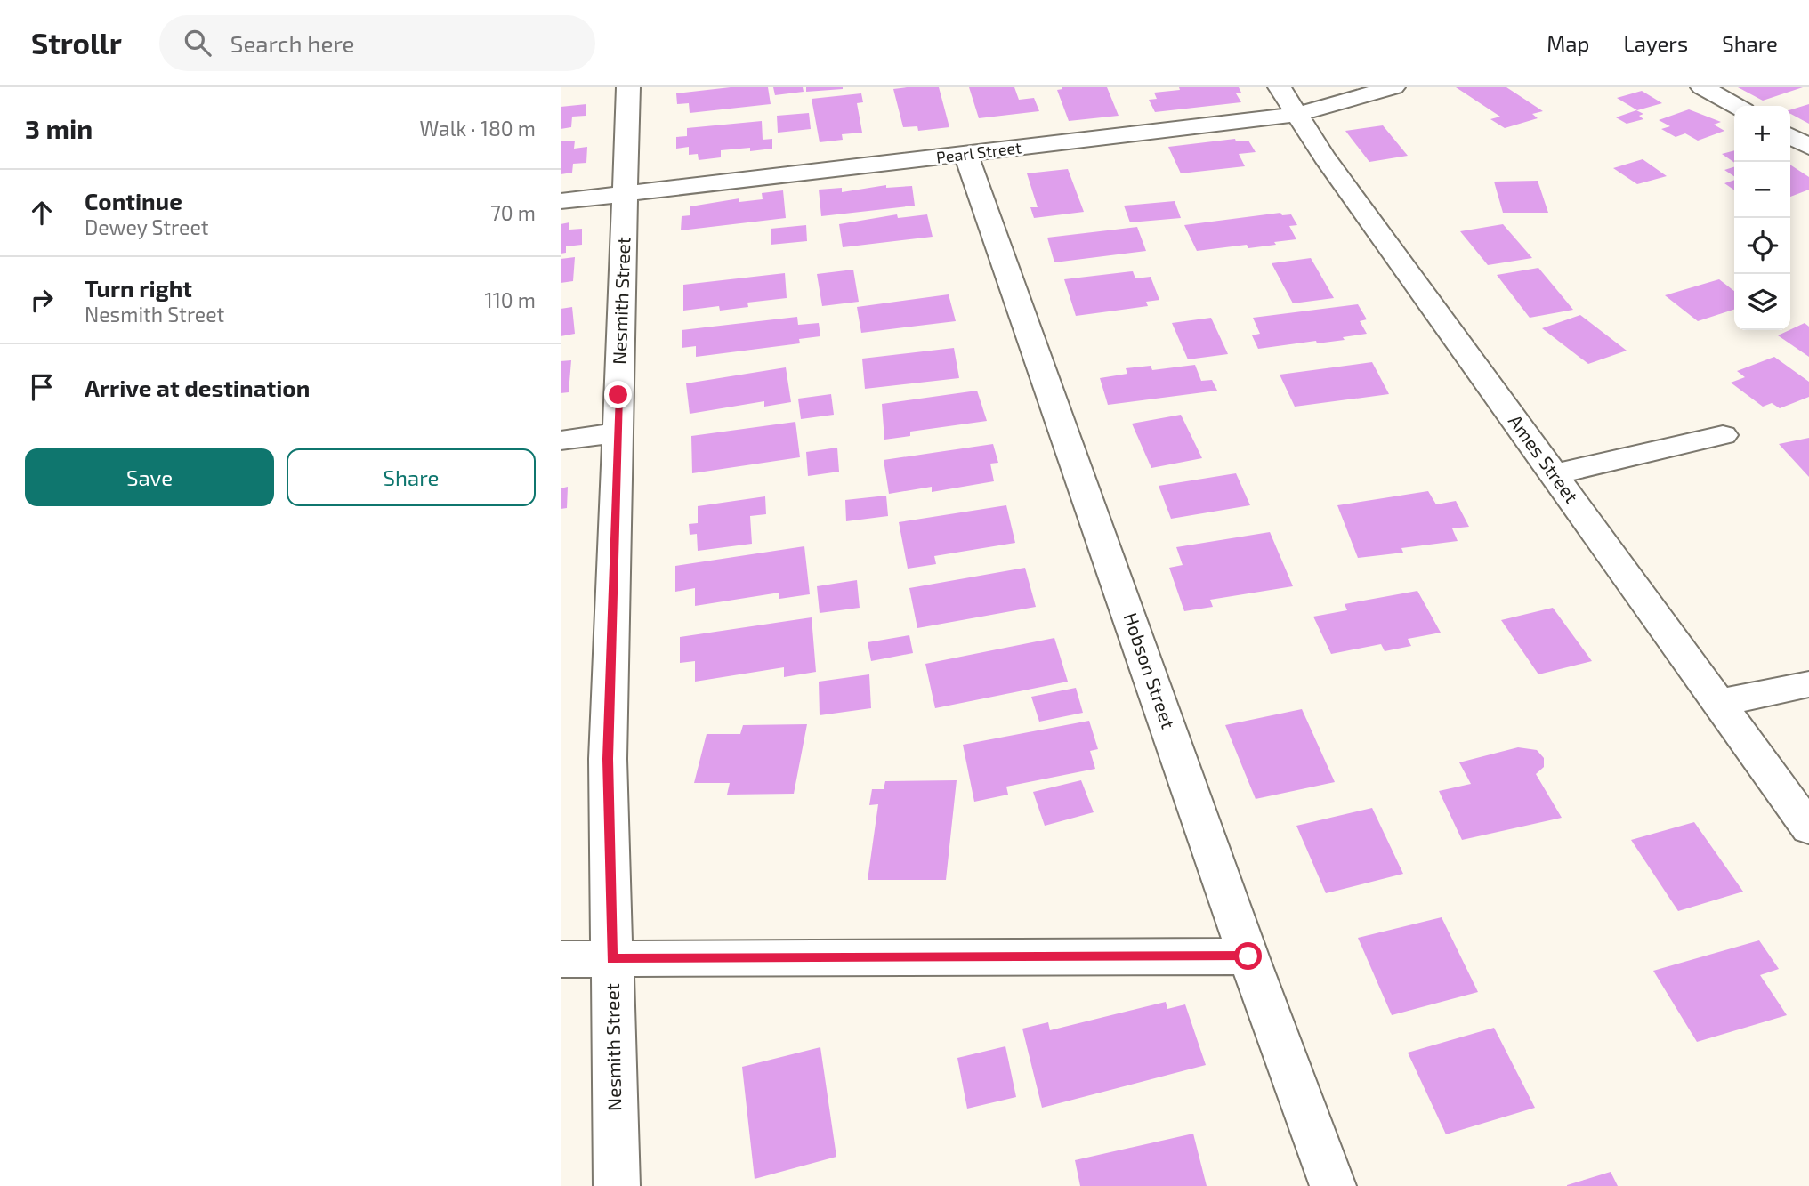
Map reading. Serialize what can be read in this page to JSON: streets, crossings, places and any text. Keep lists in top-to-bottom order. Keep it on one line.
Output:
{"streets":{"street":["Pearl Street","Nesmith Street","Ames Street","Hobson Street"]},"crossings":[["Pearl Street","Nesmith Street"],["Pearl Street","Ames Street"],["Pearl Street","Hobson Street"]],"page":{"header":"Strollr","search":"Search here","nav":["Map","Layers","Share"],"heading":["3 min","Walk · 180 m"],"map_buttons":["+","−"],"list":[["Continue","Dewey Street","70 m"],["Turn right","Nesmith Street","110 m"],"Arrive at destination"],"buttons":["Save","Share"]}}
